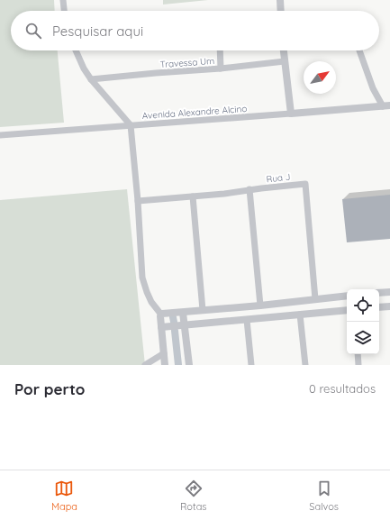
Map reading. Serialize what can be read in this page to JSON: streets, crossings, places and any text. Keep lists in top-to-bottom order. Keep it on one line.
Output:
{"streets":{"street":["Travessa Um","Avenida Alexandre Alcino","Rua J"]},"north":"top right","page":{"search":"Pesquisar aqui","heading":["Por perto","0 resultados"],"nav":["Mapa","Rotas","Salvos"]}}
